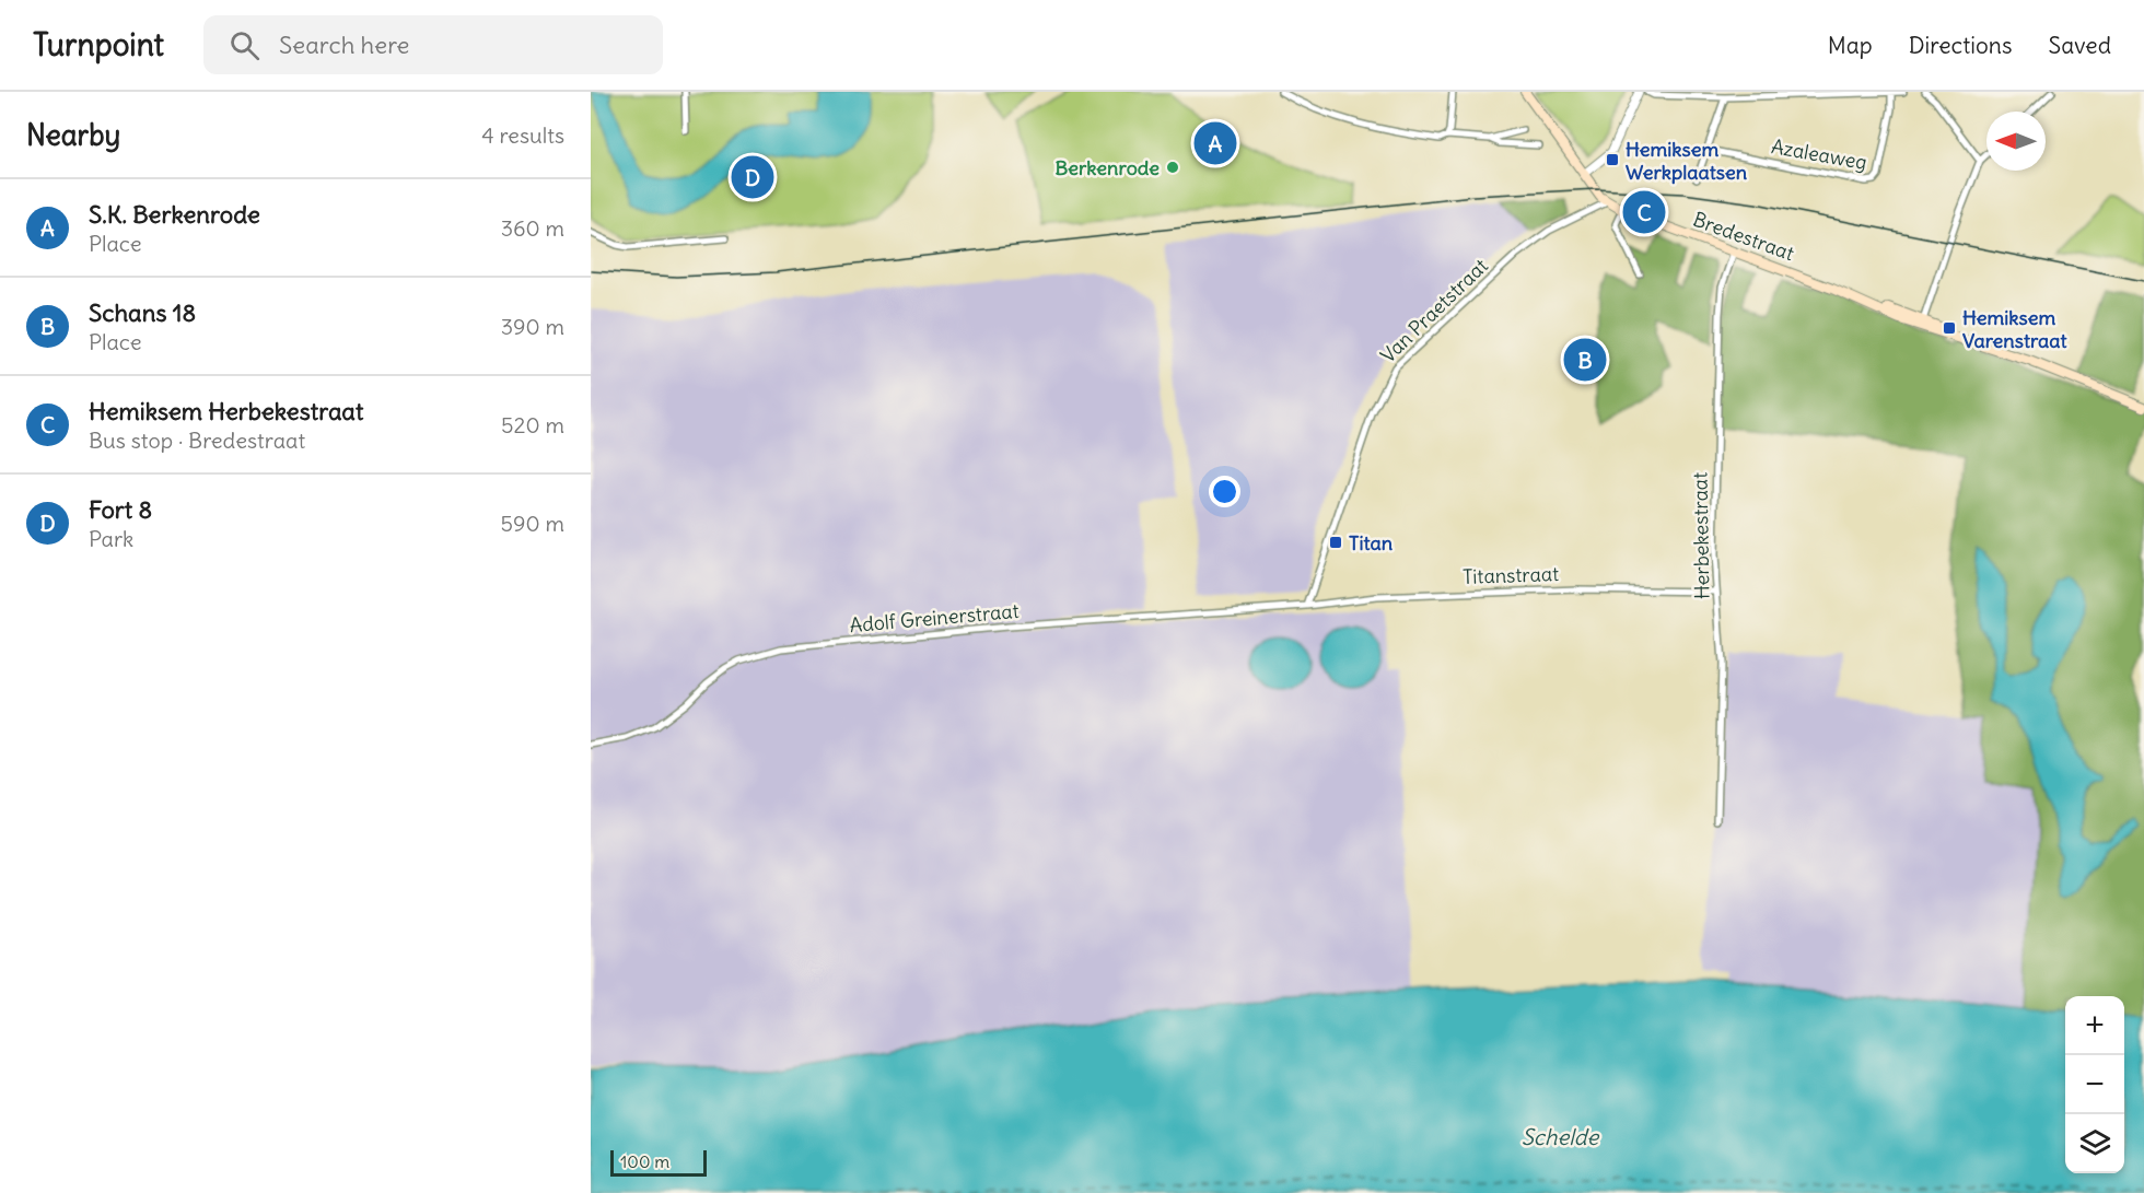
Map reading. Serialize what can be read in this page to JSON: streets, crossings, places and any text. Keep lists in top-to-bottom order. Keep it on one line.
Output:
{"streets":{"main road":["Bredestraat"],"street":["Azaleaweg","Van Praetstraat","Herbekestraat","Titanstraat","Adolf Greinerstraat"]},"crossings":[["Bredestraat","Van Praetstraat"],["Bredestraat","Herbekestraat"],["Van Praetstraat","Titanstraat"],["Van Praetstraat","Adolf Greinerstraat"],["Herbekestraat","Titanstraat"],["Titanstraat","Adolf Greinerstraat"]],"water":["Schelde"],"places":{"transit":["Hemiksem Werkplaatsen","Hemiksem Varenstraat","Titan"],"other":["Berkenrode"]},"scale_bar":"100 m","north":"left","page":{"header":"Turnpoint","search":"Search here","nav":["Map","Directions","Saved"],"heading":["Nearby","4 results"],"pins":["A","D","C","B"],"list":[{"mark":"A","name":"S.K. Berkenrode","note":"Place","value":"360 m"},{"mark":"B","name":"Schans 18","note":"Place","value":"390 m"},{"mark":"C","name":"Hemiksem Herbekestraat","note":"Bus stop · Bredestraat","value":"520 m"},{"mark":"D","name":"Fort 8","note":"Park","value":"590 m"}],"map_buttons":["+","−"],"scale":"100 m"}}
